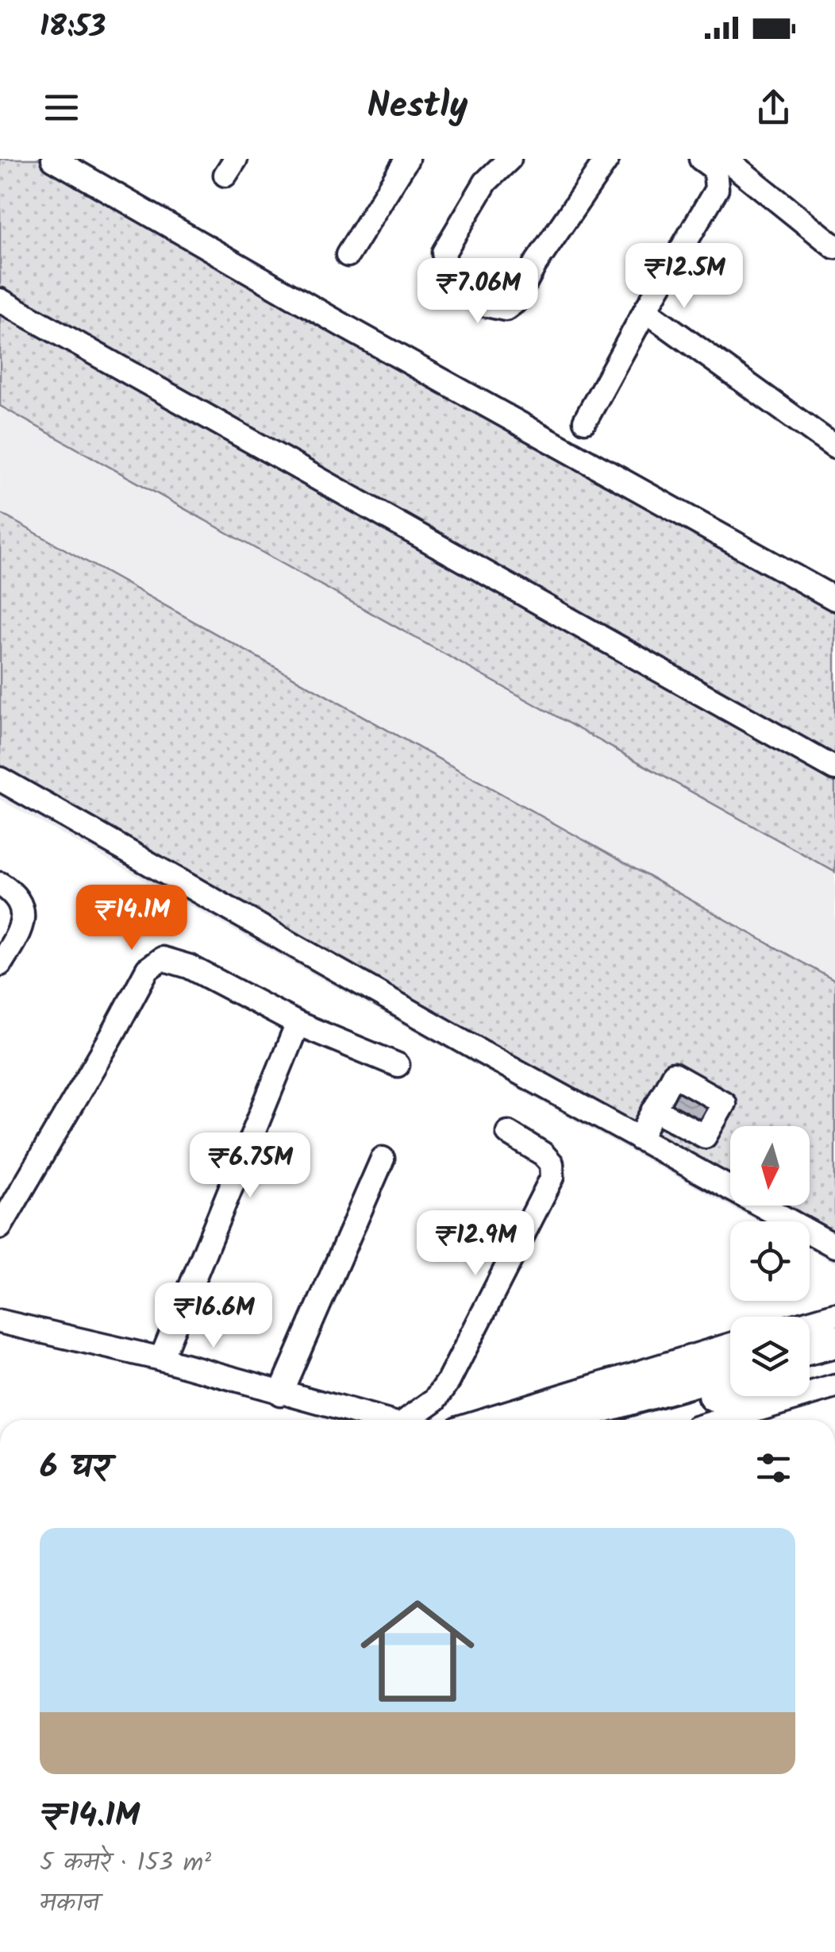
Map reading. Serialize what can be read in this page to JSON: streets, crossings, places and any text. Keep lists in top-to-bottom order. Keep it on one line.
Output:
{"north":"bottom","page":{"status":"18:53","header":"Nestly","price":["₹12.5M","₹7.06M","₹14.1M","₹6.75M","₹12.9M","₹16.6M"],"heading":"6 घर","list":[{"name":"₹14.1M","note":"5 कमरे · 153 m² · मकान"}]}}
